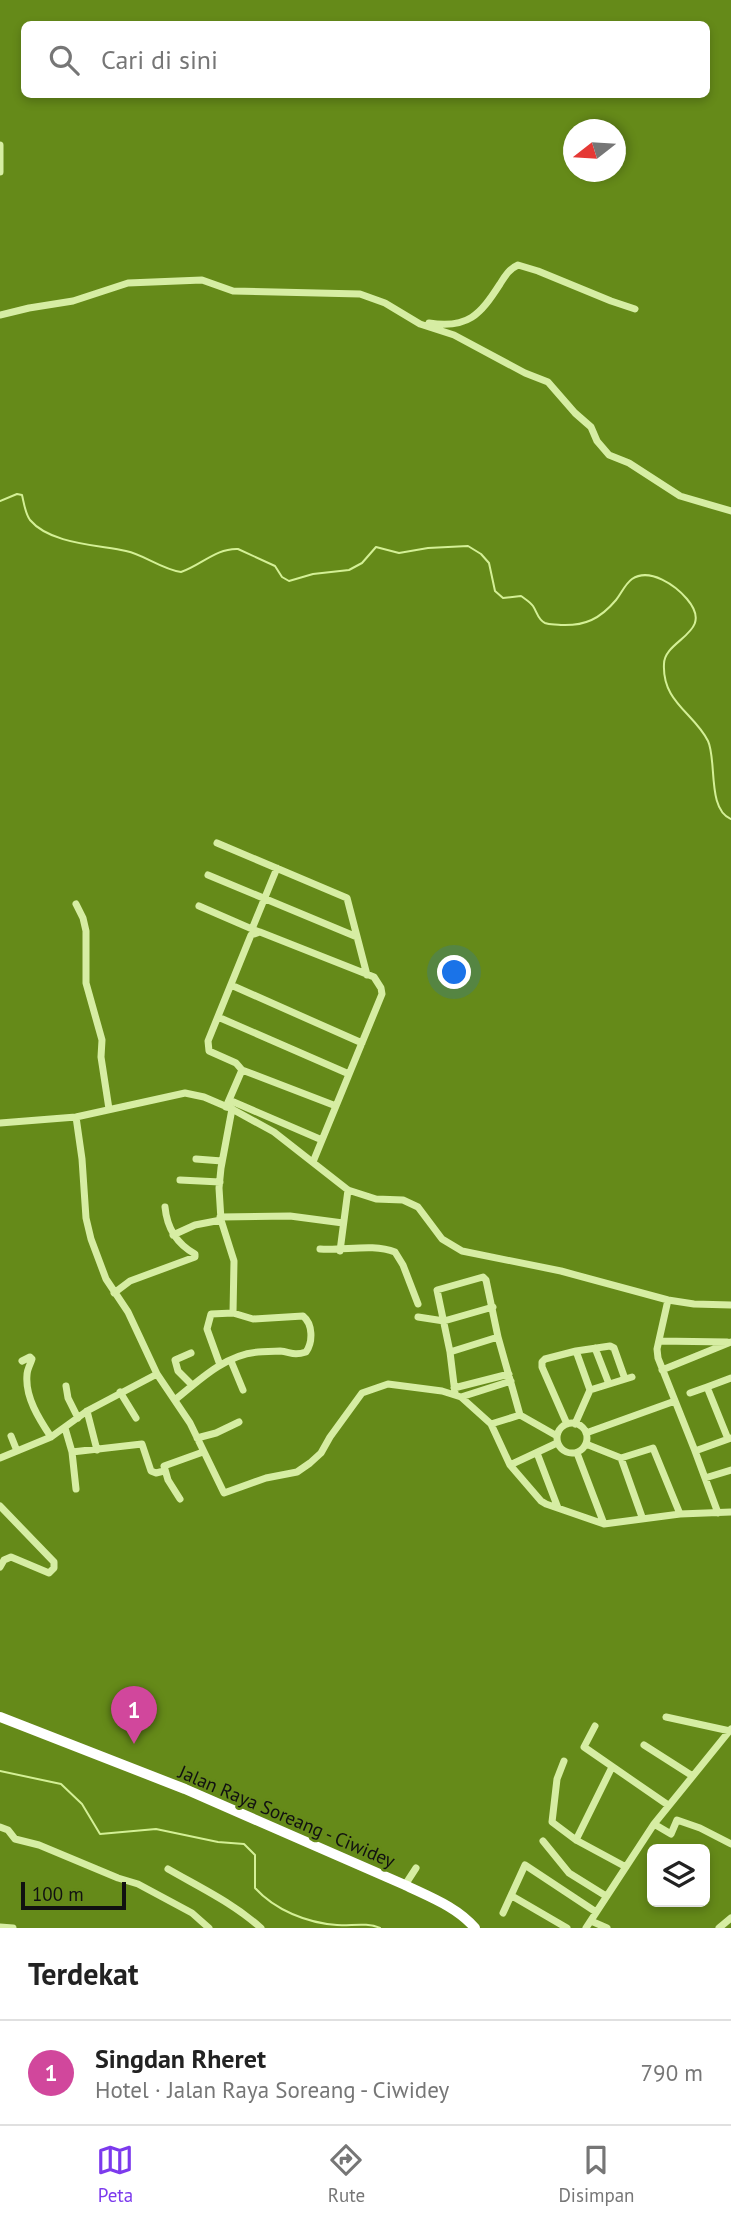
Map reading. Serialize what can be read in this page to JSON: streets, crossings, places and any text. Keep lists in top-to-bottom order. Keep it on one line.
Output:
{"streets":{"highway":["Jalan Raya Soreang - Ciwidey"]},"scale_bar":"100 m","north":"left","page":{"search":"Cari di sini","pins":"1","scale":"100 m","heading":"Terdekat","list":[{"mark":"1","name":"Singdan Rheret","note":"Hotel · Jalan Raya Soreang - Ciwidey","value":"790 m"}],"nav":["Peta","Rute","Disimpan"]}}
